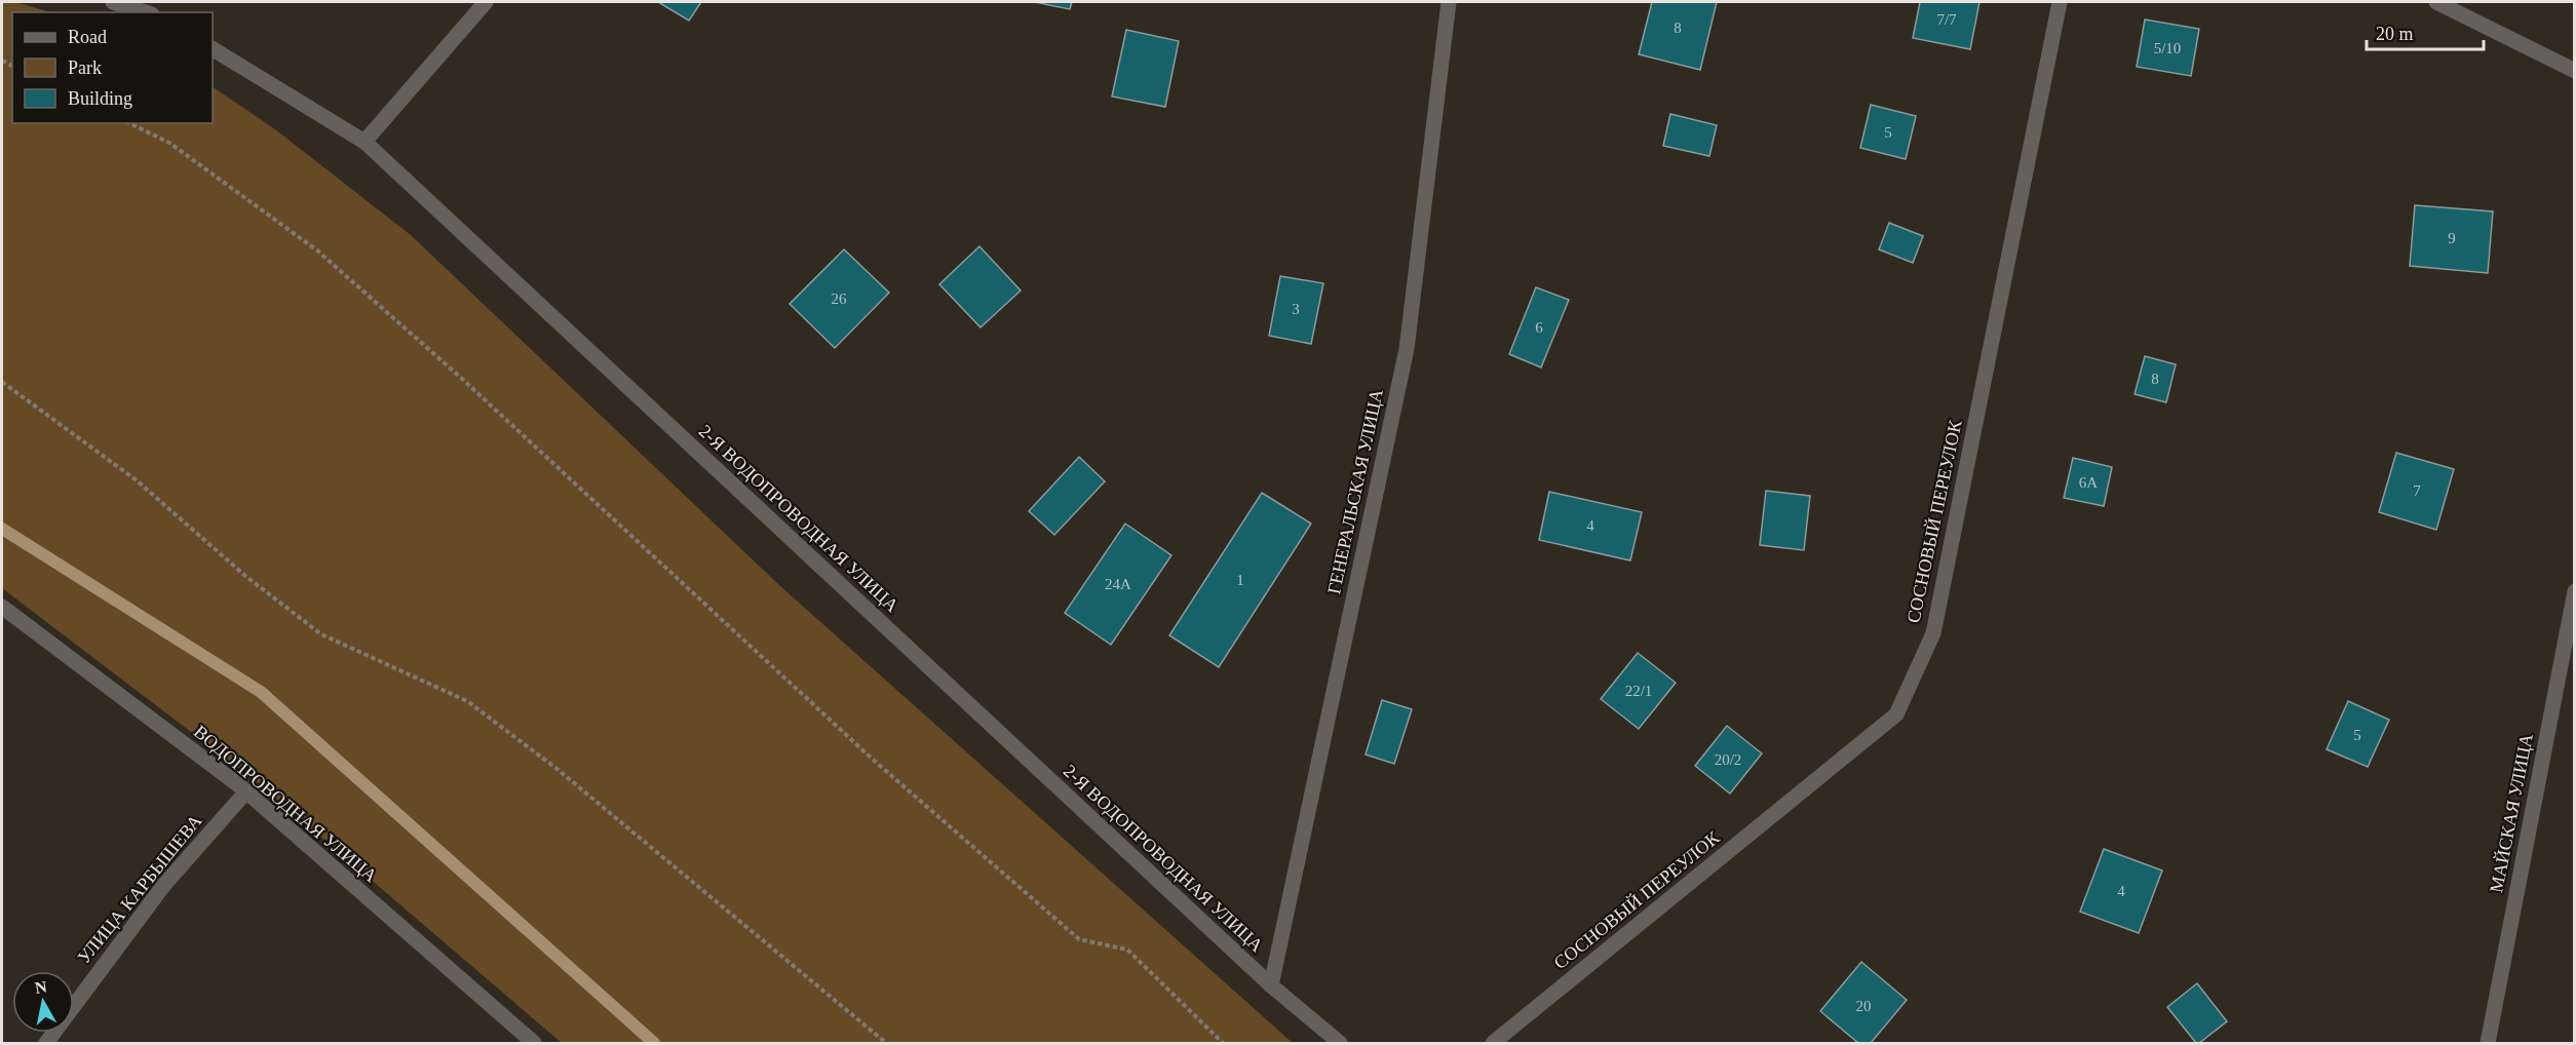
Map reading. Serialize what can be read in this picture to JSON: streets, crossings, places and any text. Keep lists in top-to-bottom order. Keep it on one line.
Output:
{"streets":{"street":["ГЕНЕРАЛЬСКАЯ УЛИЦА","2-Я ВОДОПРОВОДНАЯ УЛИЦА","СОСНОВЫЙ ПЕРЕУЛОК","ВОДОПРОВОДНАЯ УЛИЦА","МАЙСКАЯ УЛИЦА","УЛИЦА КАРБЫШЕВА"]},"crossings":[["ГЕНЕРАЛЬСКАЯ УЛИЦА","2-Я ВОДОПРОВОДНАЯ УЛИЦА"],["ВОДОПРОВОДНАЯ УЛИЦА","УЛИЦА КАРБЫШЕВА"]],"house_numbers":["7/7","8","5/10","5","9","26","3","6","8","6А","7","4","1","24А","22/1","5","20/2","4","20"],"legend":["Road","Park","Building"],"scale_bar":"20 m","north":"top"}
